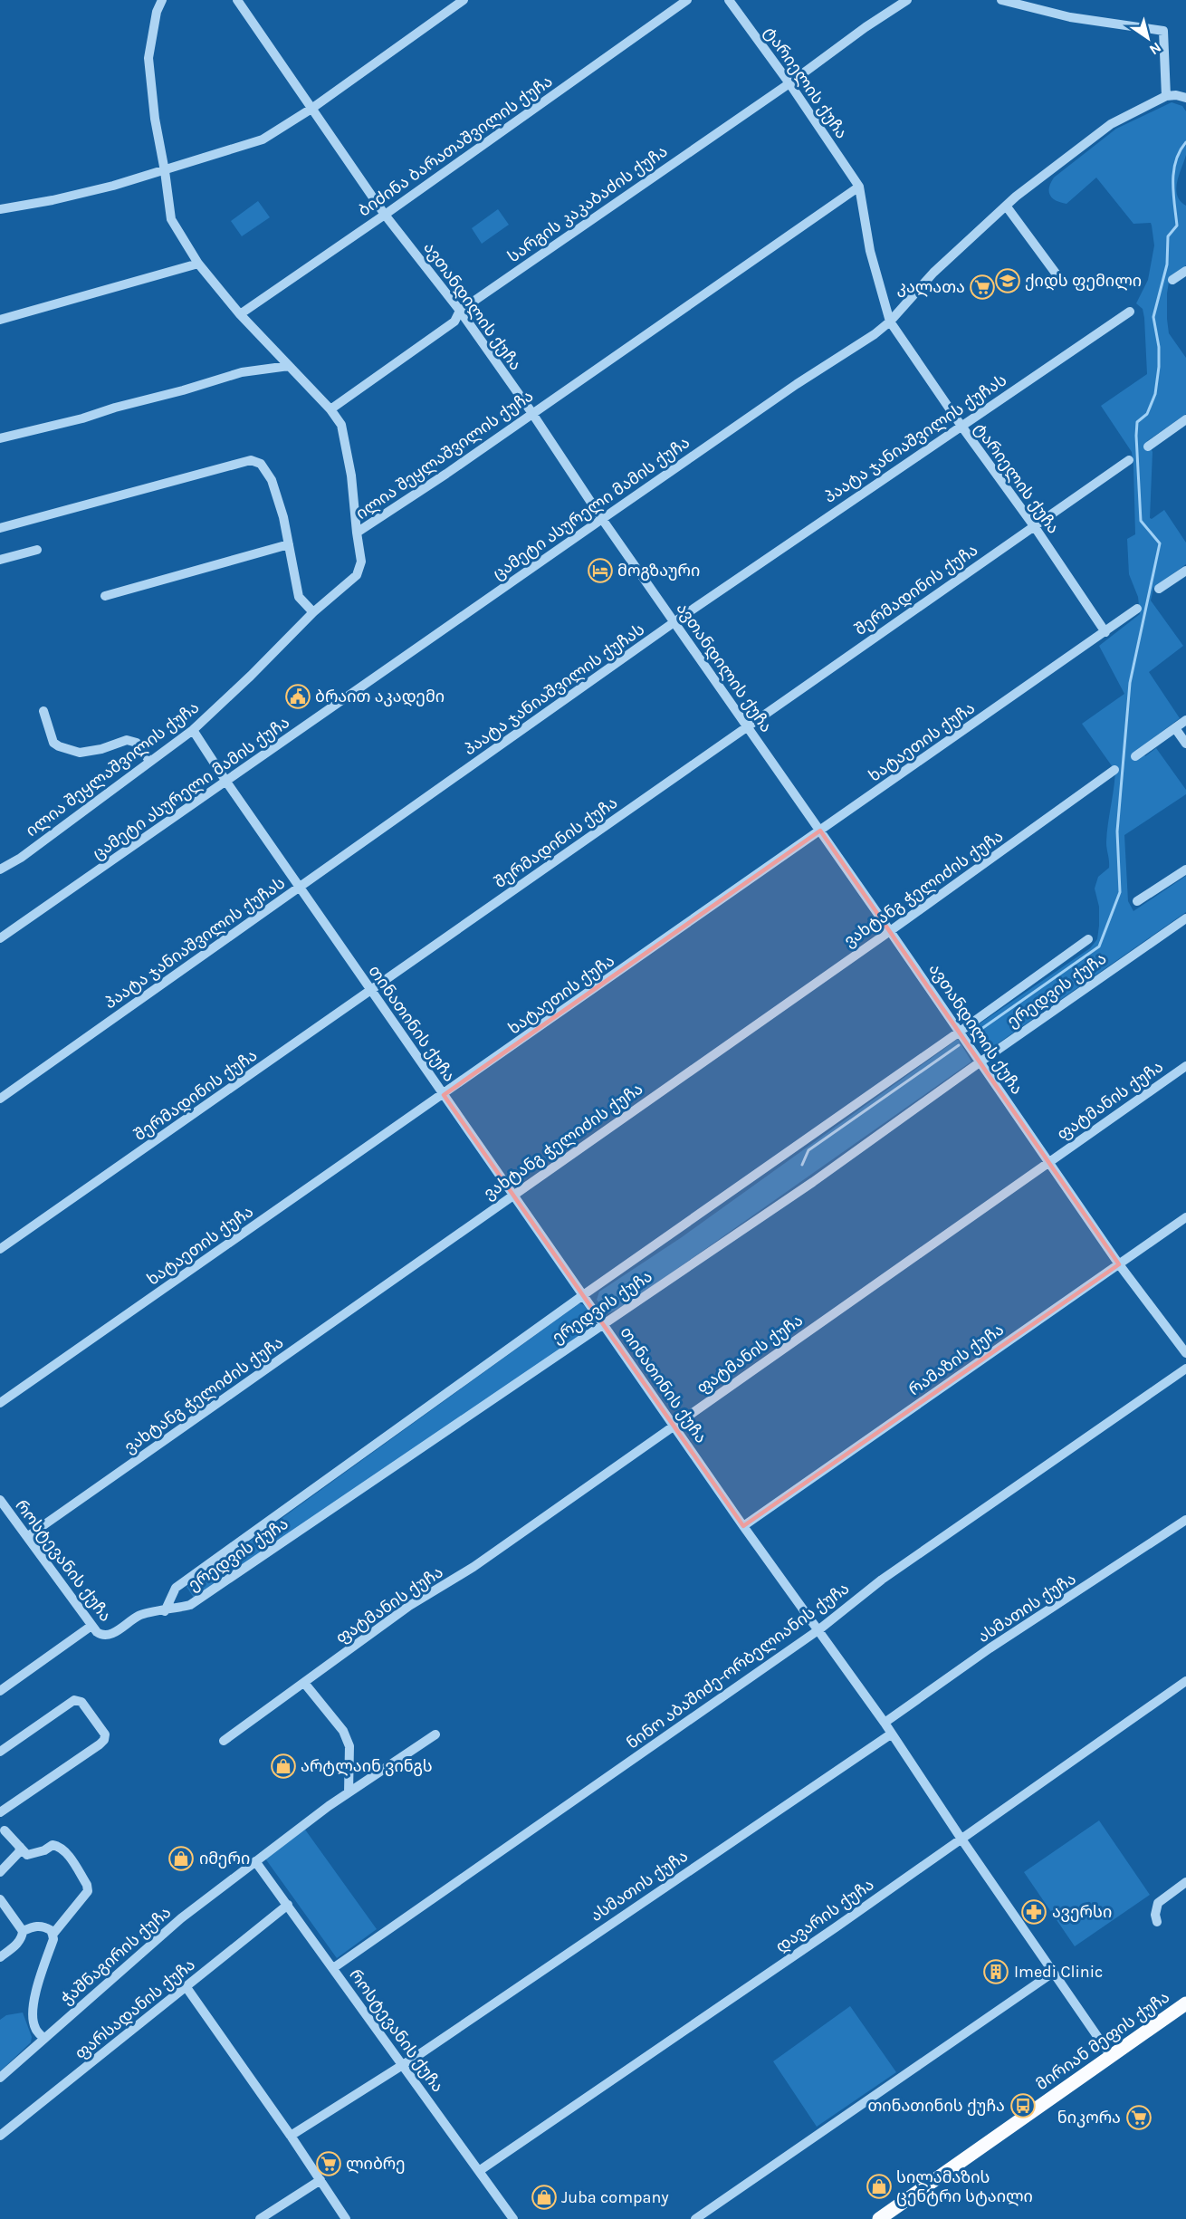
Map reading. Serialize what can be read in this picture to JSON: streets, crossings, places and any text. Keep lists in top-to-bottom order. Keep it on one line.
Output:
{"streets":{"main road":["მირიან მეფის ქუჩა"],"street":["ტარიელის ქუჩა","ბიძინა ბარათაშვილის ქუჩა","სარგის კაკაბაძის ქუჩა","ავთანდილის ქუჩა","პაატა ჯანიაშვილის ქუჩას","ილია შეყლაშვილის ქუჩა","ცამეტი ასურელი მამის ქუჩა","შერმადინის ქუჩა","ხატაეთის ქუჩა","ვახტანგ ჭელიძის ქუჩა","ერედვის ქუჩა","თინათინის ქუჩა","ფატმანის ქუჩა","რამაზის ქუჩა","როსტევანის ქუჩა","ასმათის ქუჩა","ნინო აბაშიძე-ორბელიანის ქუჩა","დავარის ქუჩა","ჭაშნაგირის ქუჩა","ფარსადანის ქუჩა"]},"crossings":[["ტარიელის ქუჩა","სარგის კაკაბაძის ქუჩა"],["ტარიელის ქუჩა","პაატა ჯანიაშვილის ქუჩას"],["ტარიელის ქუჩა","ილია შეყლაშვილის ქუჩა"],["ტარიელის ქუჩა","ცამეტი ასურელი მამის ქუჩა"],["ტარიელის ქუჩა","შერმადინის ქუჩა"],["ტარიელის ქუჩა","ხატაეთის ქუჩა"],["ბიძინა ბარათაშვილის ქუჩა","ავთანდილის ქუჩა"],["სარგის კაკაბაძის ქუჩა","ავთანდილის ქუჩა"],["ავთანდილის ქუჩა","პაატა ჯანიაშვილის ქუჩას"],["ავთანდილის ქუჩა","ილია შეყლაშვილის ქუჩა"],["ავთანდილის ქუჩა","ცამეტი ასურელი მამის ქუჩა"],["ავთანდილის ქუჩა","შერმადინის ქუჩა"],["ავთანდილის ქუჩა","ხატაეთის ქუჩა"],["ავთანდილის ქუჩა","ვახტანგ ჭელიძის ქუჩა"],["ავთანდილის ქუჩა","ერედვის ქუჩა"],["ავთანდილის ქუჩა","ფატმანის ქუჩა"],["ავთანდილის ქუჩა","რამაზის ქუჩა"],["პაატა ჯანიაშვილის ქუჩას","თინათინის ქუჩა"],["ილია შეყლაშვილის ქუჩა","თინათინის ქუჩა"],["ცამეტი ასურელი მამის ქუჩა","თინათინის ქუჩა"],["შერმადინის ქუჩა","თინათინის ქუჩა"],["ხატაეთის ქუჩა","თინათინის ქუჩა"],["ვახტანგ ჭელიძის ქუჩა","თინათინის ქუჩა"],["ვახტანგ ჭელიძის ქუჩა","როსტევანის ქუჩა"],["ერედვის ქუჩა","თინათინის ქუჩა"],["ერედვის ქუჩა","როსტევანის ქუჩა"],["თინათინის ქუჩა","ფატმანის ქუჩა"],["თინათინის ქუჩა","რამაზის ქუჩა"],["თინათინის ქუჩა","ასმათის ქუჩა"],["თინათინის ქუჩა","ნინო აბაშიძე-ორბელიანის ქუჩა"],["თინათინის ქუჩა","დავარის ქუჩა"],["თინათინის ქუჩა","მირიან მეფის ქუჩა"],["როსტევანის ქუჩა","ასმათის ქუჩა"],["როსტევანის ქუჩა","ნინო აბაშიძე-ორბელიანის ქუჩა"],["როსტევანის ქუჩა","დავარის ქუჩა"],["როსტევანის ქუჩა","ჭაშნაგირის ქუჩა"],["როსტევანის ქუჩა","ფარსადანის ქუჩა"]],"places":{"school or university":["ქიდს ფემილი"],"supermarket":["კალათა","ნიკორა","ლიბრე"],"hotel":["მოგზაური"],"public building":["ბრაით აკადემი"],"shop":["არტლაინ ვინგს","იმერი","სილამაზის ცენტრი სტაილი","Juba company"],"pharmacy":["ავერსი"],"building":["Imedi Clinic"],"bus stop":["თინათინის ქუჩა"]},"north":"bottom right"}
